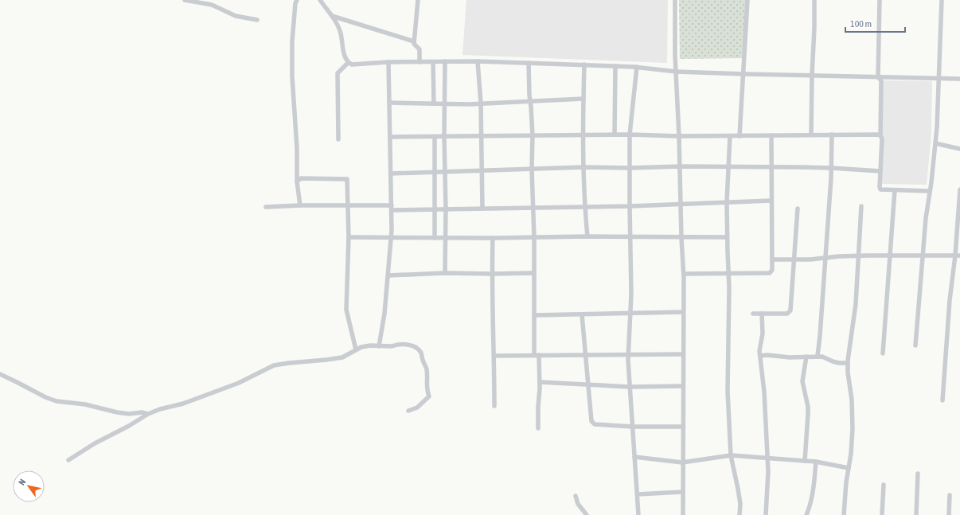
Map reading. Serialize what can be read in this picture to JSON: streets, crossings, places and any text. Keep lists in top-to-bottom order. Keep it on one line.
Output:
{"scale_bar":"100 m","north":"top left"}
